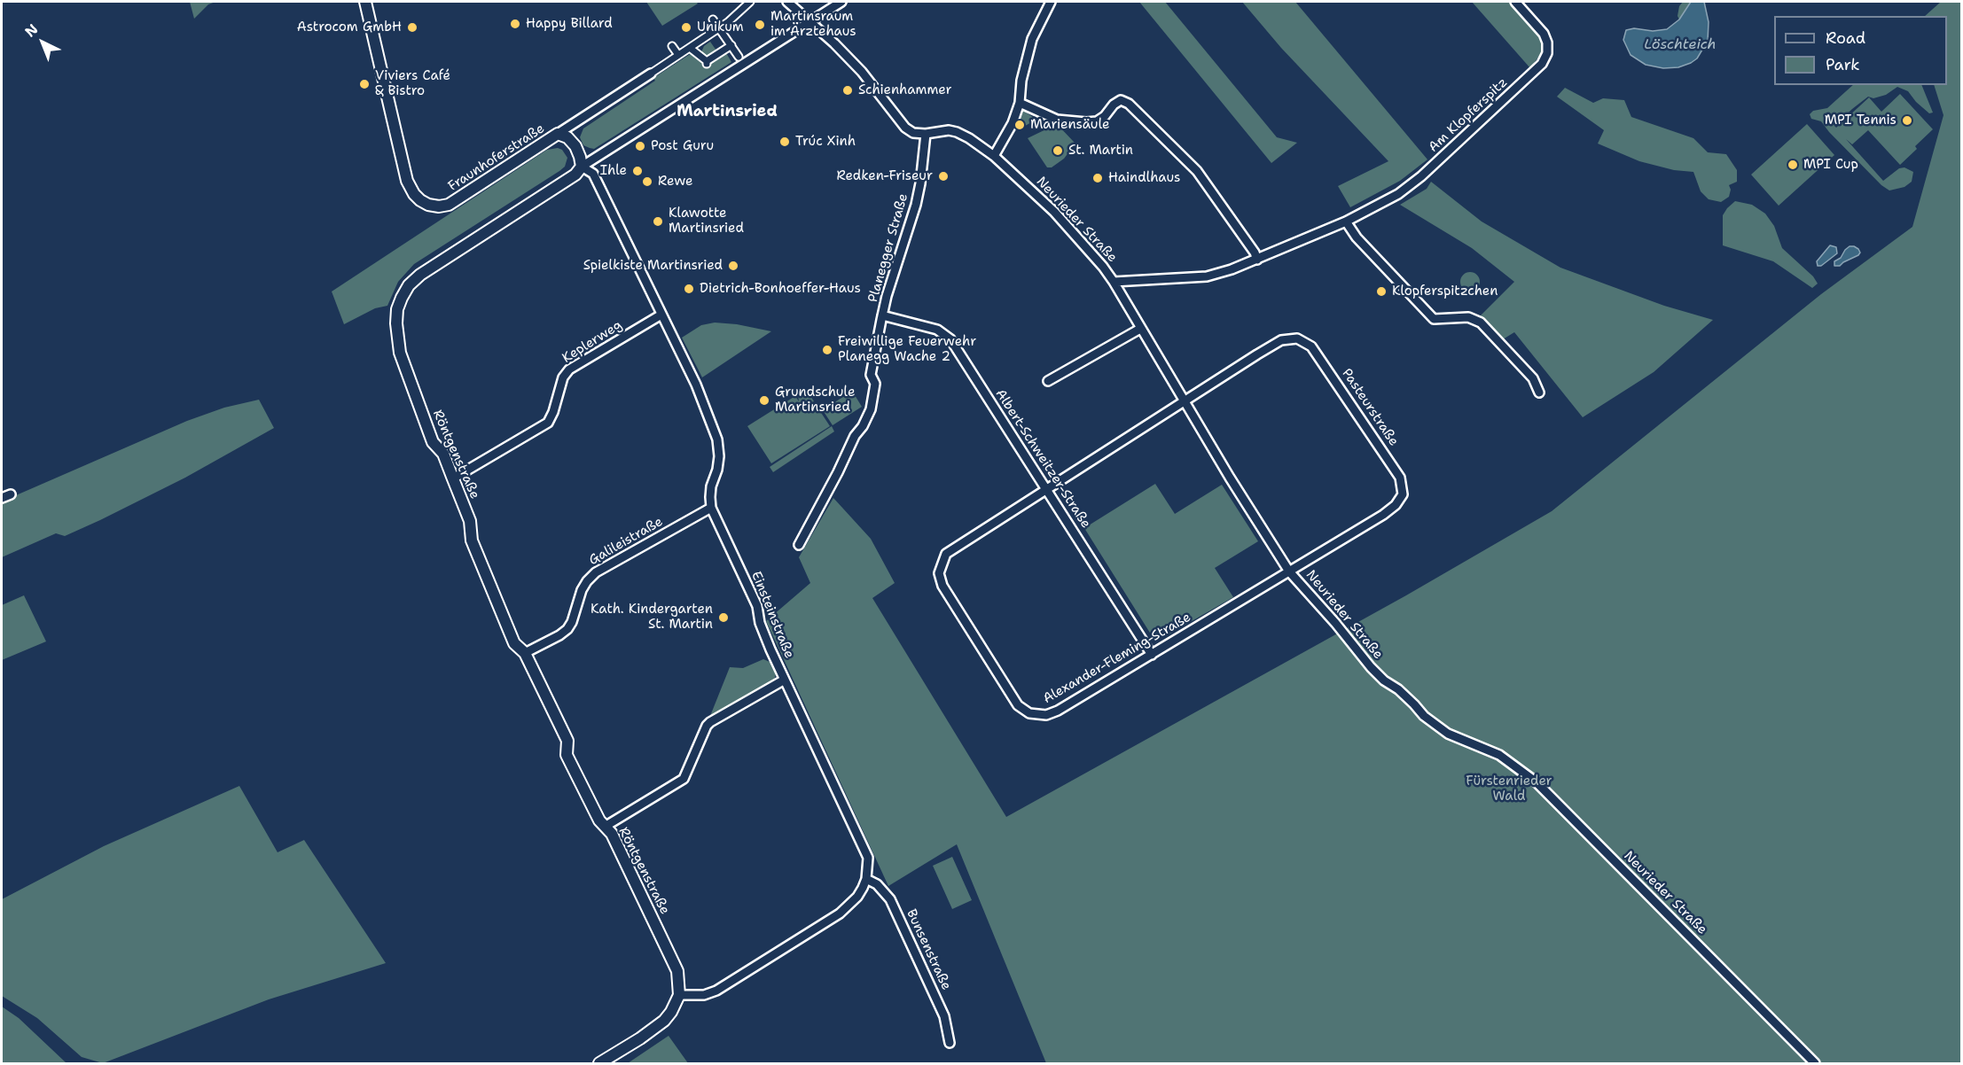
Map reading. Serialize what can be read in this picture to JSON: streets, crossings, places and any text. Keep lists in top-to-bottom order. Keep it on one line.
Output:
{"streets":{"street":["Am Klopferspitz","Fraunhoferstraße","Neurieder Straße","Planegger Straße","Keplerweg","Pasteurstraße","Röntgenstraße","Albert-Schweitzer-Straße","Galileistraße","Einsteinstraße","Alexander-Fleming-Straße","Bunsenstraße"]},"crossings":[["Am Klopferspitz","Neurieder Straße"],["Fraunhoferstraße","Einsteinstraße"],["Neurieder Straße","Planegger Straße"],["Neurieder Straße","Pasteurstraße"],["Neurieder Straße","Alexander-Fleming-Straße"],["Planegger Straße","Albert-Schweitzer-Straße"],["Keplerweg","Röntgenstraße"],["Keplerweg","Einsteinstraße"],["Pasteurstraße","Albert-Schweitzer-Straße"],["Pasteurstraße","Alexander-Fleming-Straße"],["Röntgenstraße","Galileistraße"],["Röntgenstraße","Einsteinstraße"],["Albert-Schweitzer-Straße","Alexander-Fleming-Straße"],["Galileistraße","Einsteinstraße"],["Einsteinstraße","Bunsenstraße"]],"districts":["Martinsried"],"water":["Löschteich"],"parks":["Fürstenrieder Wald"],"places":["Happy Billard","Martinsraum im Ärztehaus","Astrocom GmbH","Unikum","Viviers Café & Bistro","Schienhammer","MPI Tennis","Mariensäule","Trúc Xinh","Post Guru","St. Martin","MPI Cup","Ihle","Redken-Friseur","Haindlhaus","Rewe","Klawotte Martinsried","Spielkiste Martinsried","Dietrich-Bonhoeffer-Haus","Klopferspitzchen","Freiwillige Feuerwehr Planegg Wache 2","Grundschule Martinsried","Kath. Kindergarten St. Martin"],"legend":["Road","Park"],"north":"top left"}
